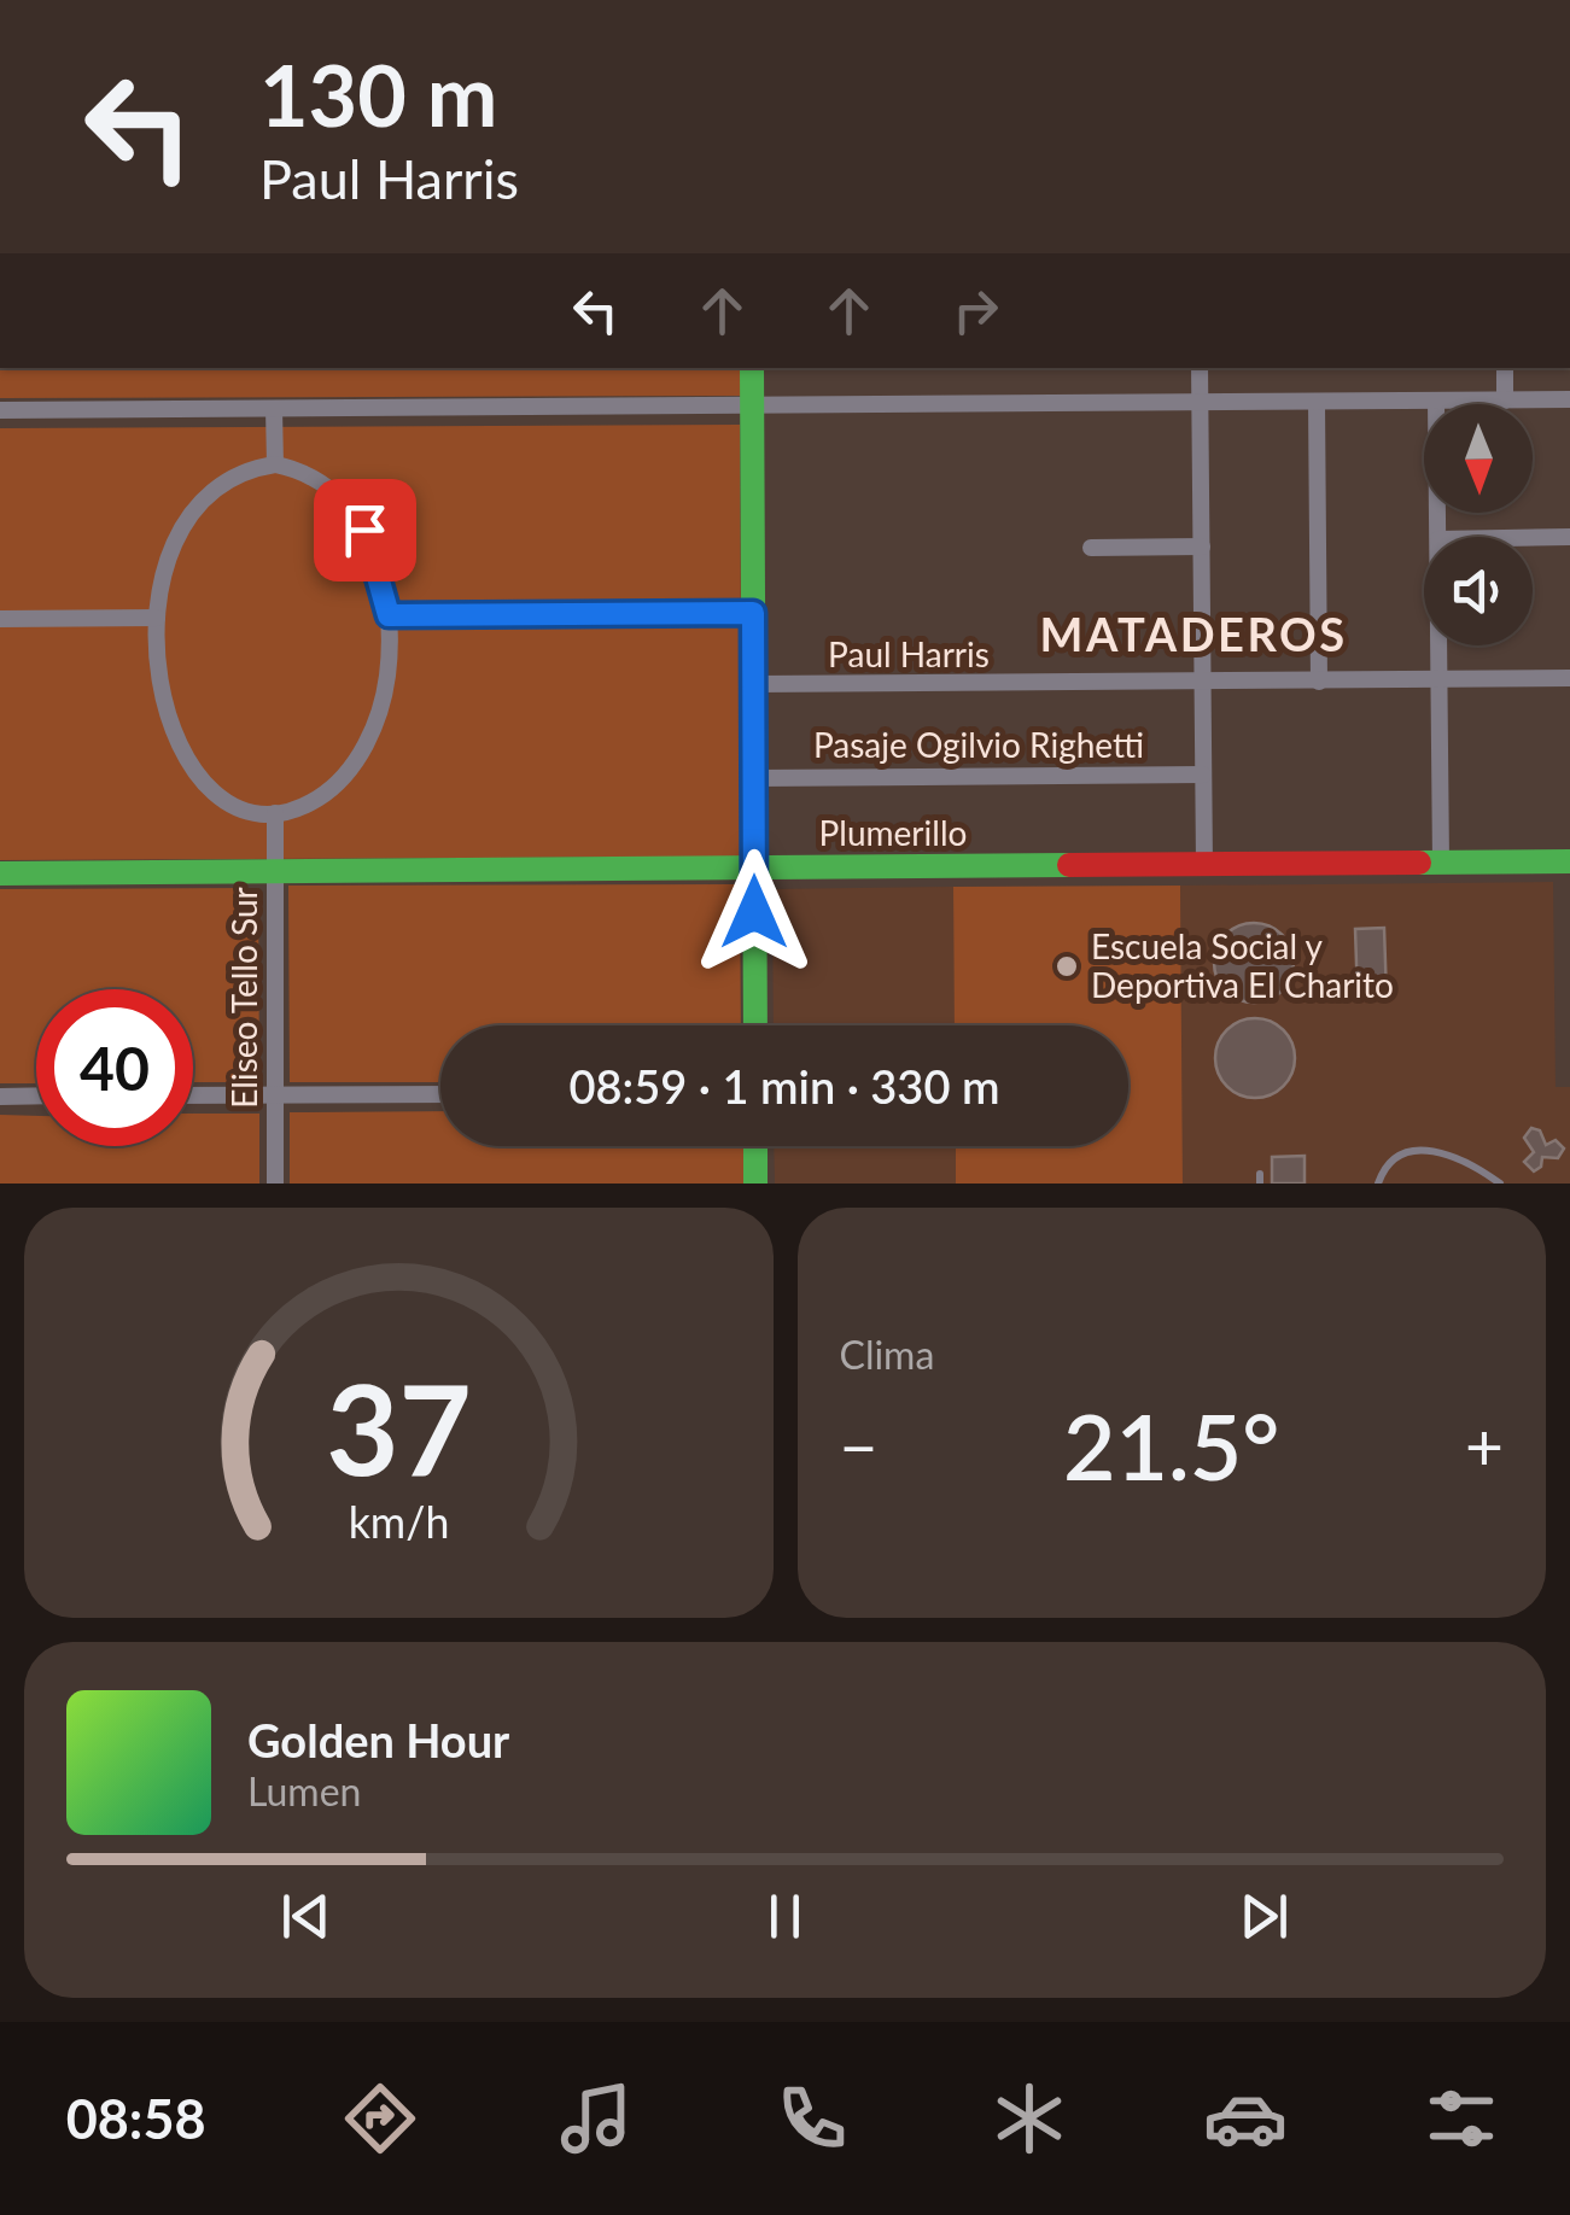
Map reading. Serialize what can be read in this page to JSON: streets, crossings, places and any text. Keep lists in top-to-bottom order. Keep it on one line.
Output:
{"streets":{"street":["Paul Harris","Pasaje Ogilvio Righetti","Plumerillo","Eliseo Tello Sur"]},"crossings":[["Plumerillo","Eliseo Tello Sur"]],"districts":["MATADEROS"],"places":["Escuela Social y Deportiva El Charito"],"north":"bottom","page":{"turn":["130 m","Paul Harris"],"limit":"40","trip":"08:59 · 1 min · 330 m","tile":"Clima","heat":["−","21.5°","+"],"song":["Golden Hour","Lumen"],"tabs":"08:58","gauge":["37","km/h"]}}
